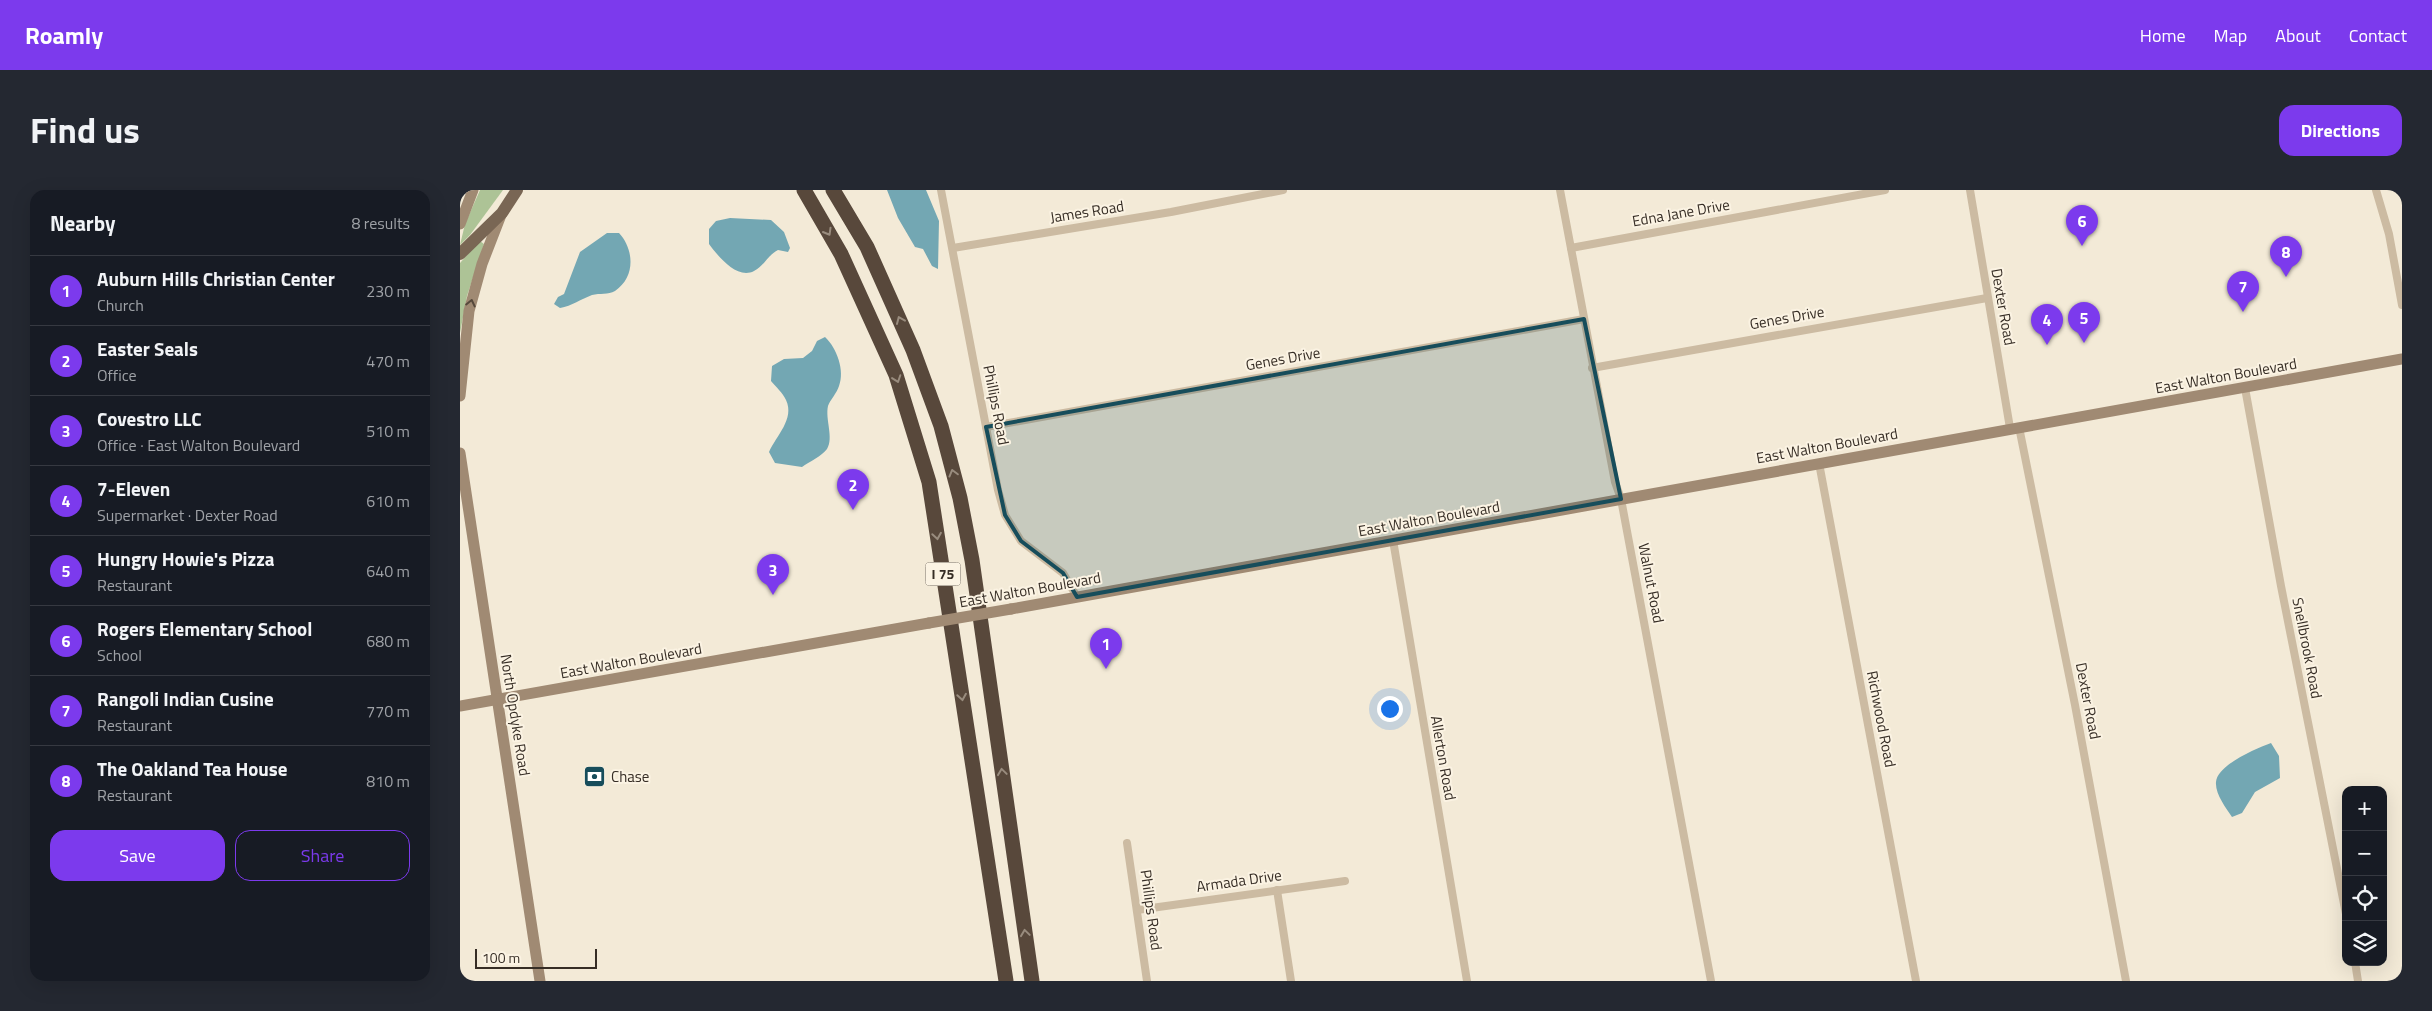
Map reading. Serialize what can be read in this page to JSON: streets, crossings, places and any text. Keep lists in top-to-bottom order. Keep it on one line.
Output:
{"streets":{"highway":["I 75"],"main road":["East Walton Boulevard","North Opdyke Road"],"street":["James Road","Edna Jane Drive","Dexter Road","Genes Drive","Phillips Road","Walnut Road","Snellbrook Road","Richwood Road","Allerton Road","Armada Drive"]},"crossings":[["James Road","Phillips Road"],["Edna Jane Drive","Walnut Road"],["Dexter Road","Genes Drive"],["Dexter Road","East Walton Boulevard"],["Genes Drive","Phillips Road"],["Genes Drive","Walnut Road"],["East Walton Boulevard","Phillips Road"],["East Walton Boulevard","Walnut Road"],["East Walton Boulevard","Snellbrook Road"],["East Walton Boulevard","North Opdyke Road"],["East Walton Boulevard","Richwood Road"],["East Walton Boulevard","Allerton Road"],["Phillips Road","Armada Drive"]],"places":{"bank":["Chase"]},"scale_bar":"100 m","page":{"header":"Roamly","nav":["Home","Map","About","Contact"],"title":"Find us","buttons":["Directions",["Save","Share"]],"heading":["Nearby","8 results"],"pins":["6","8","7","5","4","2","3","1"],"list":[{"mark":"1","name":"Auburn Hills Christian Center","note":"Church","value":"230 m"},{"mark":"2","name":"Easter Seals","note":"Office","value":"470 m"},{"mark":"3","name":"Covestro LLC","note":"Office · East Walton Boulevard","value":"510 m"},{"mark":"4","name":"7-Eleven","note":"Supermarket · Dexter Road","value":"610 m"},{"mark":"5","name":"Hungry Howie's Pizza","note":"Restaurant","value":"640 m"},{"mark":"6","name":"Rogers Elementary School","note":"School","value":"680 m"},{"mark":"7","name":"Rangoli Indian Cusine","note":"Restaurant","value":"770 m"},{"mark":"8","name":"The Oakland Tea House","note":"Restaurant","value":"810 m"}],"map_buttons":["+","−"],"scale":"100 m"}}
